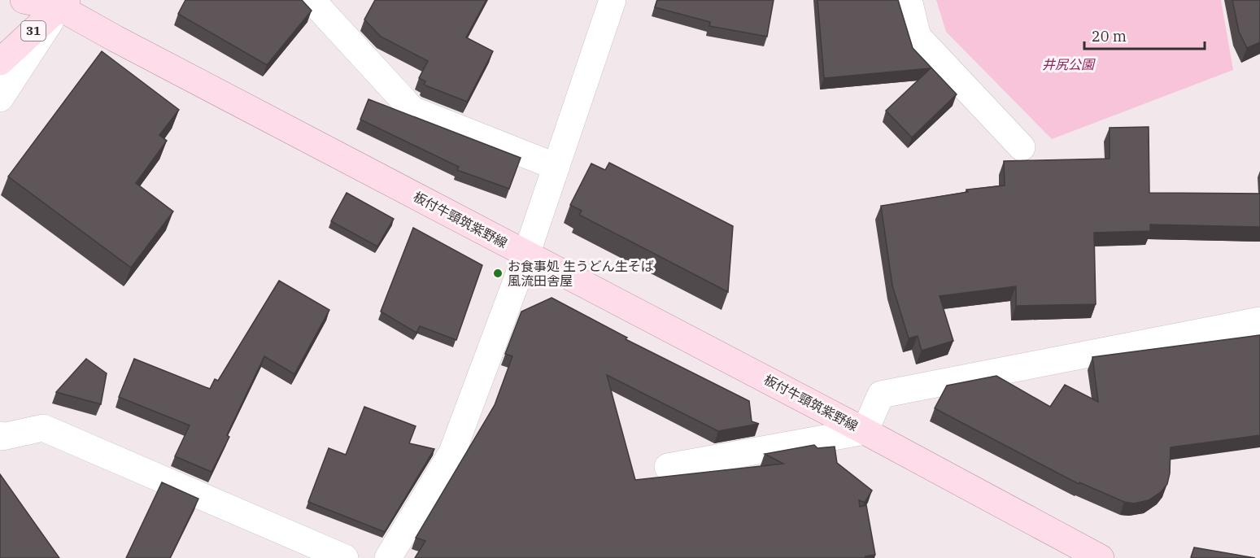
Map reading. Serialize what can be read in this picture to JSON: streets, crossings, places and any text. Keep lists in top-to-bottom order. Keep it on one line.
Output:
{"streets":{"main road":["31","板付牛頸筑紫野線"]},"crossings":[["31","板付牛頸筑紫野線"]],"parks":["井尻公園"],"places":["お食事処 生うどん生そば 風流田舎屋"],"scale_bar":"20 m"}
